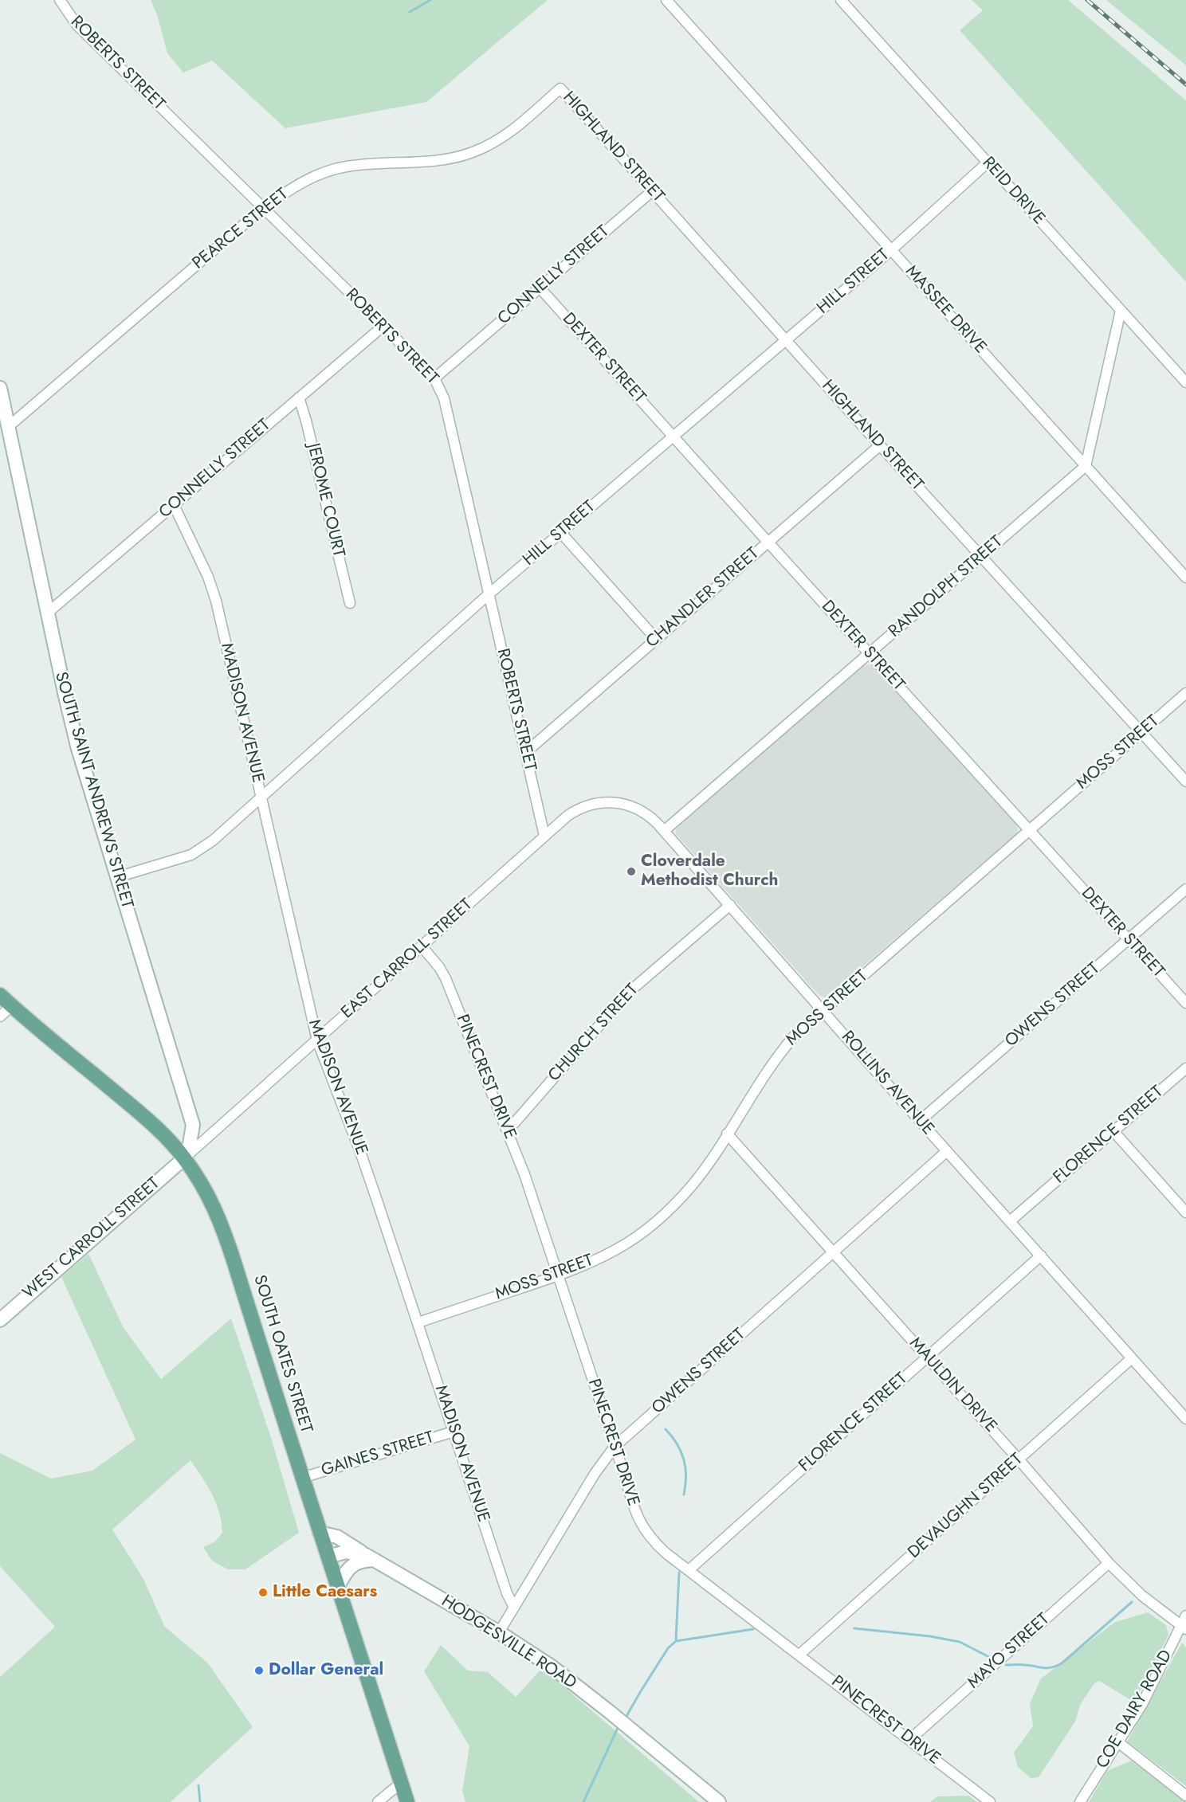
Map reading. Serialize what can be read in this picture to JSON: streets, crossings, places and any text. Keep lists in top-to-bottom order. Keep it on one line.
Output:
{"streets":{"main road":["SOUTH OATES STREET"],"street":["ROBERTS STREET","HIGHLAND STREET","REID DRIVE","PEARCE STREET","CONNELLY STREET","HILL STREET","MASSEE DRIVE","DEXTER STREET","JEROME COURT","RANDOLPH STREET","CHANDLER STREET","MADISON AVENUE","MOSS STREET","SOUTH SAINT ANDREWS STREET","EAST CARROLL STREET","OWENS STREET","CHURCH STREET","PINECREST DRIVE","ROLLINS AVENUE","FLORENCE STREET","WEST CARROLL STREET","MAULDIN DRIVE","GAINES STREET","DEVAUGHN STREET","HODGESVILLE ROAD","MAYO STREET","COE DAIRY ROAD"]},"crossings":[["ROBERTS STREET","PEARCE STREET"],["ROBERTS STREET","CONNELLY STREET"],["ROBERTS STREET","HILL STREET"],["ROBERTS STREET","CHANDLER STREET"],["ROBERTS STREET","EAST CARROLL STREET"],["ROBERTS STREET","ROLLINS AVENUE"],["HIGHLAND STREET","PEARCE STREET"],["HIGHLAND STREET","CONNELLY STREET"],["HIGHLAND STREET","HILL STREET"],["HIGHLAND STREET","RANDOLPH STREET"],["HIGHLAND STREET","CHANDLER STREET"],["HIGHLAND STREET","MOSS STREET"],["REID DRIVE","HILL STREET"],["PEARCE STREET","SOUTH SAINT ANDREWS STREET"],["CONNELLY STREET","DEXTER STREET"],["CONNELLY STREET","JEROME COURT"],["CONNELLY STREET","MADISON AVENUE"],["CONNELLY STREET","SOUTH SAINT ANDREWS STREET"],["HILL STREET","MASSEE DRIVE"],["HILL STREET","DEXTER STREET"],["HILL STREET","MADISON AVENUE"],["HILL STREET","SOUTH SAINT ANDREWS STREET"],["MASSEE DRIVE","RANDOLPH STREET"],["DEXTER STREET","RANDOLPH STREET"],["DEXTER STREET","CHANDLER STREET"],["DEXTER STREET","MOSS STREET"],["DEXTER STREET","OWENS STREET"],["RANDOLPH STREET","ROLLINS AVENUE"],["MADISON AVENUE","MOSS STREET"],["MADISON AVENUE","EAST CARROLL STREET"],["MADISON AVENUE","OWENS STREET"],["MADISON AVENUE","GAINES STREET"],["MOSS STREET","PINECREST DRIVE"],["MOSS STREET","ROLLINS AVENUE"],["MOSS STREET","MAULDIN DRIVE"],["SOUTH SAINT ANDREWS STREET","EAST CARROLL STREET"],["SOUTH SAINT ANDREWS STREET","WEST CARROLL STREET"],["SOUTH SAINT ANDREWS STREET","SOUTH OATES STREET"],["EAST CARROLL STREET","PINECREST DRIVE"],["EAST CARROLL STREET","ROLLINS AVENUE"],["EAST CARROLL STREET","WEST CARROLL STREET"],["EAST CARROLL STREET","SOUTH OATES STREET"],["OWENS STREET","PINECREST DRIVE"],["OWENS STREET","ROLLINS AVENUE"],["OWENS STREET","MAULDIN DRIVE"],["OWENS STREET","HODGESVILLE ROAD"],["CHURCH STREET","PINECREST DRIVE"],["CHURCH STREET","ROLLINS AVENUE"],["PINECREST DRIVE","FLORENCE STREET"],["PINECREST DRIVE","DEVAUGHN STREET"],["PINECREST DRIVE","MAYO STREET"],["ROLLINS AVENUE","FLORENCE STREET"],["ROLLINS AVENUE","DEVAUGHN STREET"],["FLORENCE STREET","MAULDIN DRIVE"],["WEST CARROLL STREET","SOUTH OATES STREET"],["SOUTH OATES STREET","GAINES STREET"],["SOUTH OATES STREET","HODGESVILLE ROAD"],["MAULDIN DRIVE","DEVAUGHN STREET"],["MAULDIN DRIVE","MAYO STREET"],["MAULDIN DRIVE","COE DAIRY ROAD"]],"places":["Cloverdale Methodist Church","Little Caesars","Dollar General"]}
